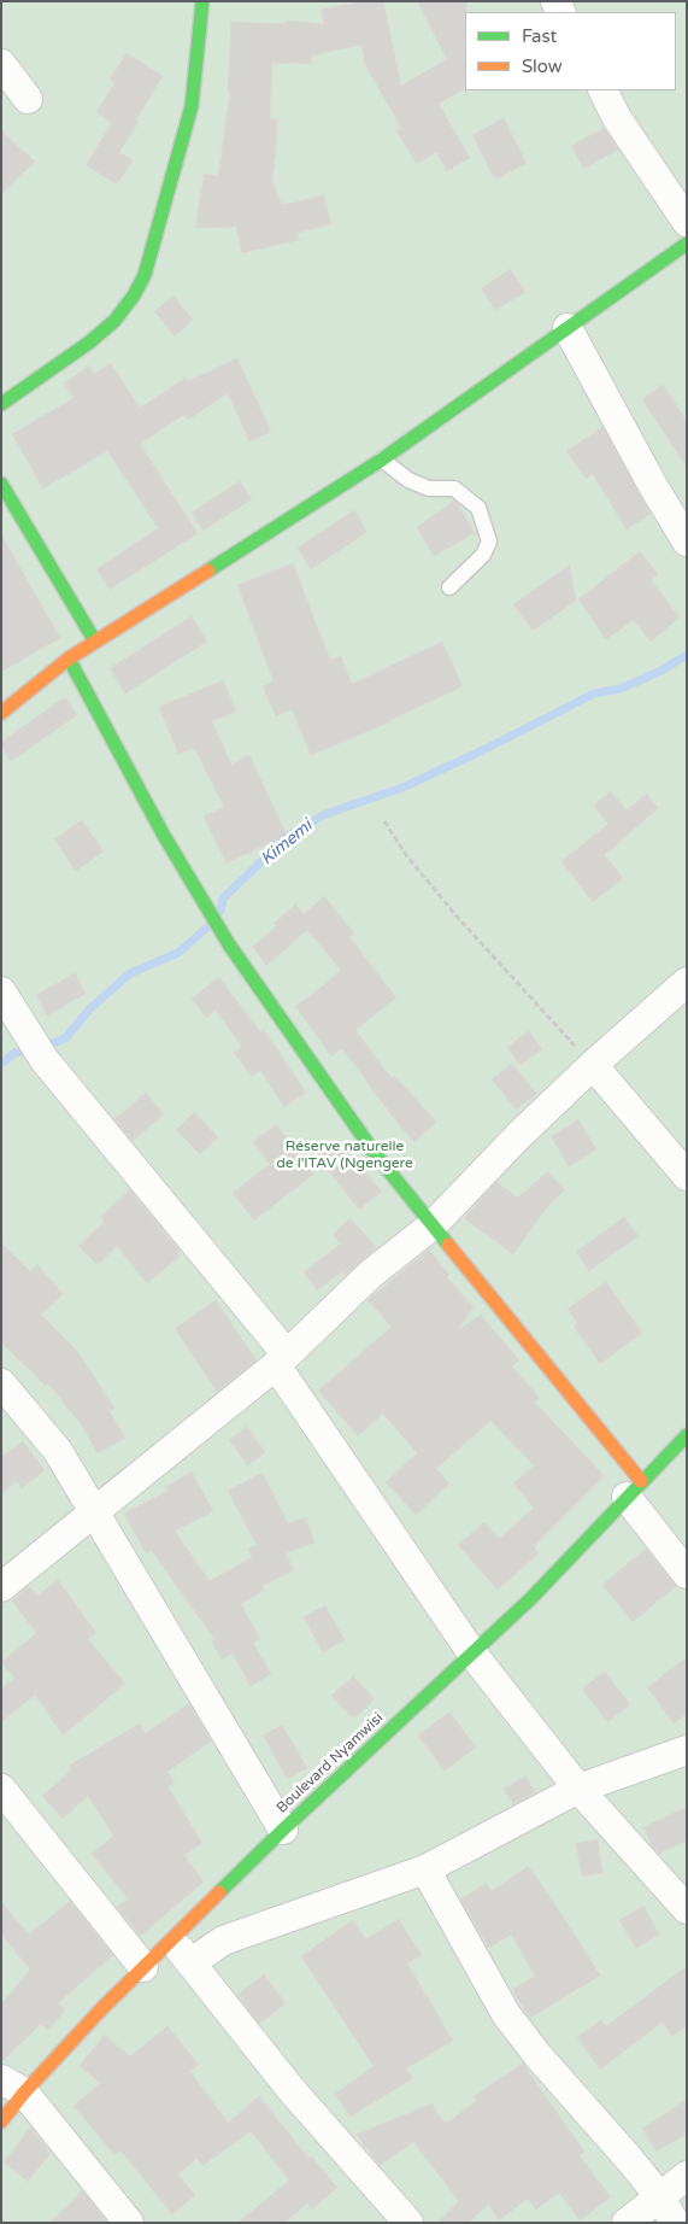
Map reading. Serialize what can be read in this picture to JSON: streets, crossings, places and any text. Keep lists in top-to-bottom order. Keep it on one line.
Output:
{"streets":{"street":["Boulevard Nyamwisi"]},"water":["Kimemi"],"parks":["Réserve naturelle de l'ITAV (Ngengere"],"legend":["Fast","Slow"]}
